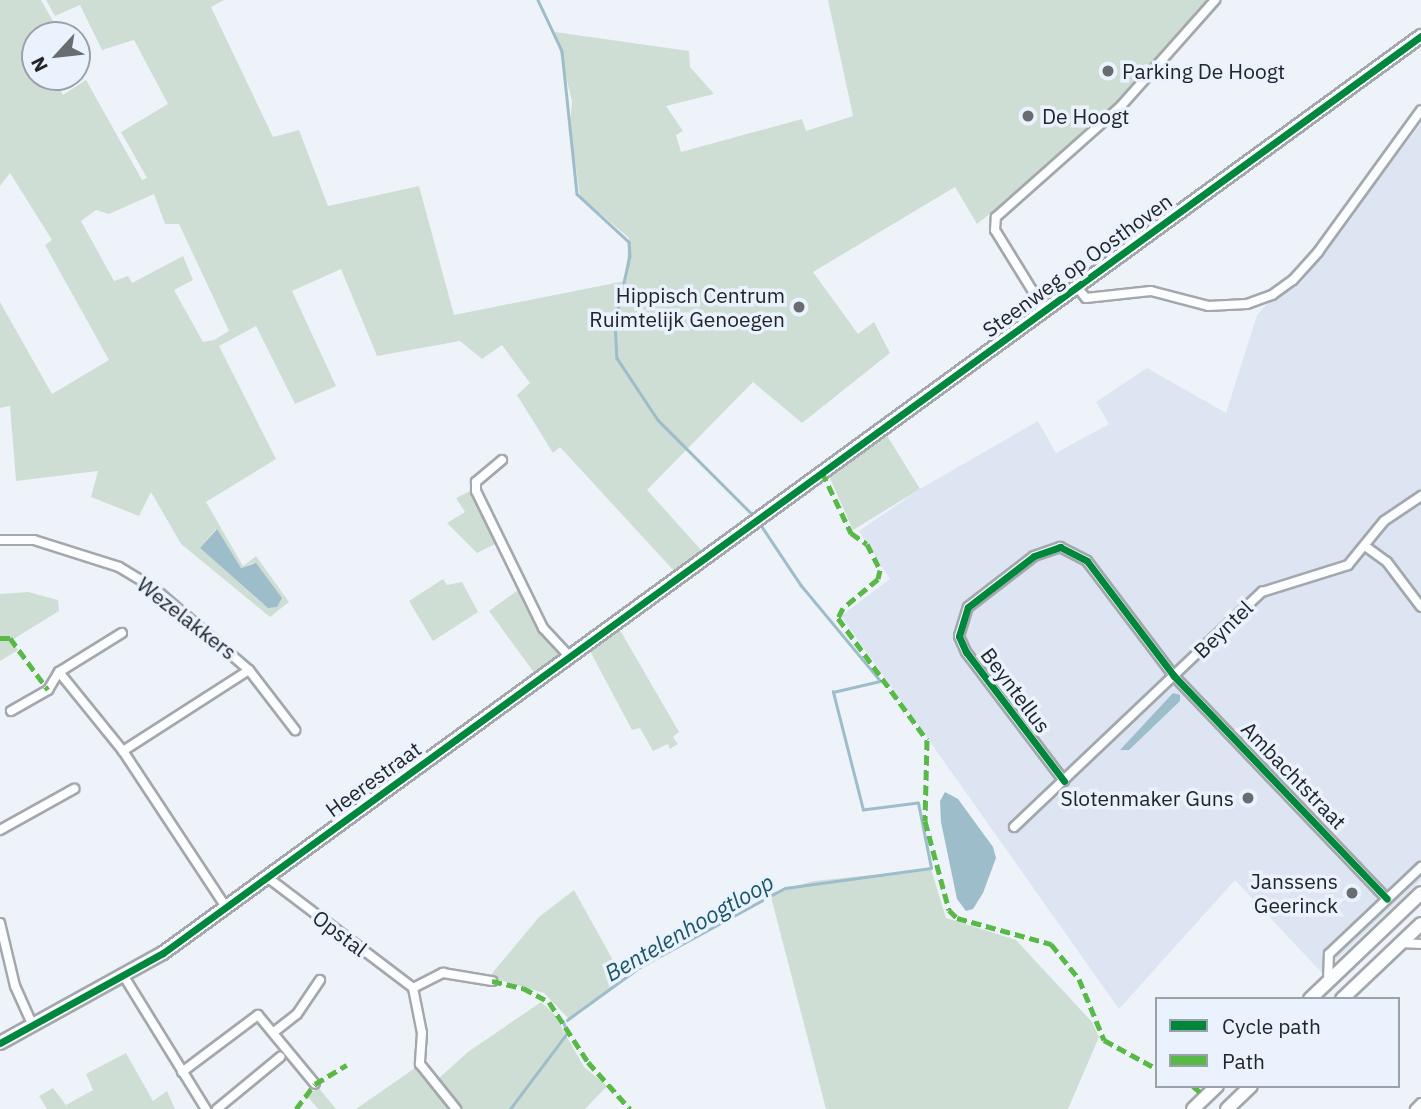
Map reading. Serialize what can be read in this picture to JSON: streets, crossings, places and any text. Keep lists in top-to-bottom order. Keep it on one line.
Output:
{"streets":{"street":["Steenweg op Oosthoven","Wezelakkers","Beyntel","Beyntellus","Ambachtstraat","Heerestraat","Opstal"]},"crossings":[["Steenweg op Oosthoven","Heerestraat"],["Beyntel","Beyntellus"],["Beyntel","Ambachtstraat"],["Beyntellus","Ambachtstraat"],["Heerestraat","Opstal"]],"water":["Bentelenhoogtloop"],"places":["Parking De Hoogt","De Hoogt","Hippisch Centrum Ruimtelijk Genoegen","Slotenmaker Guns","Janssens Geerinck"],"legend":["Cycle path","Path"],"north":"bottom left"}
